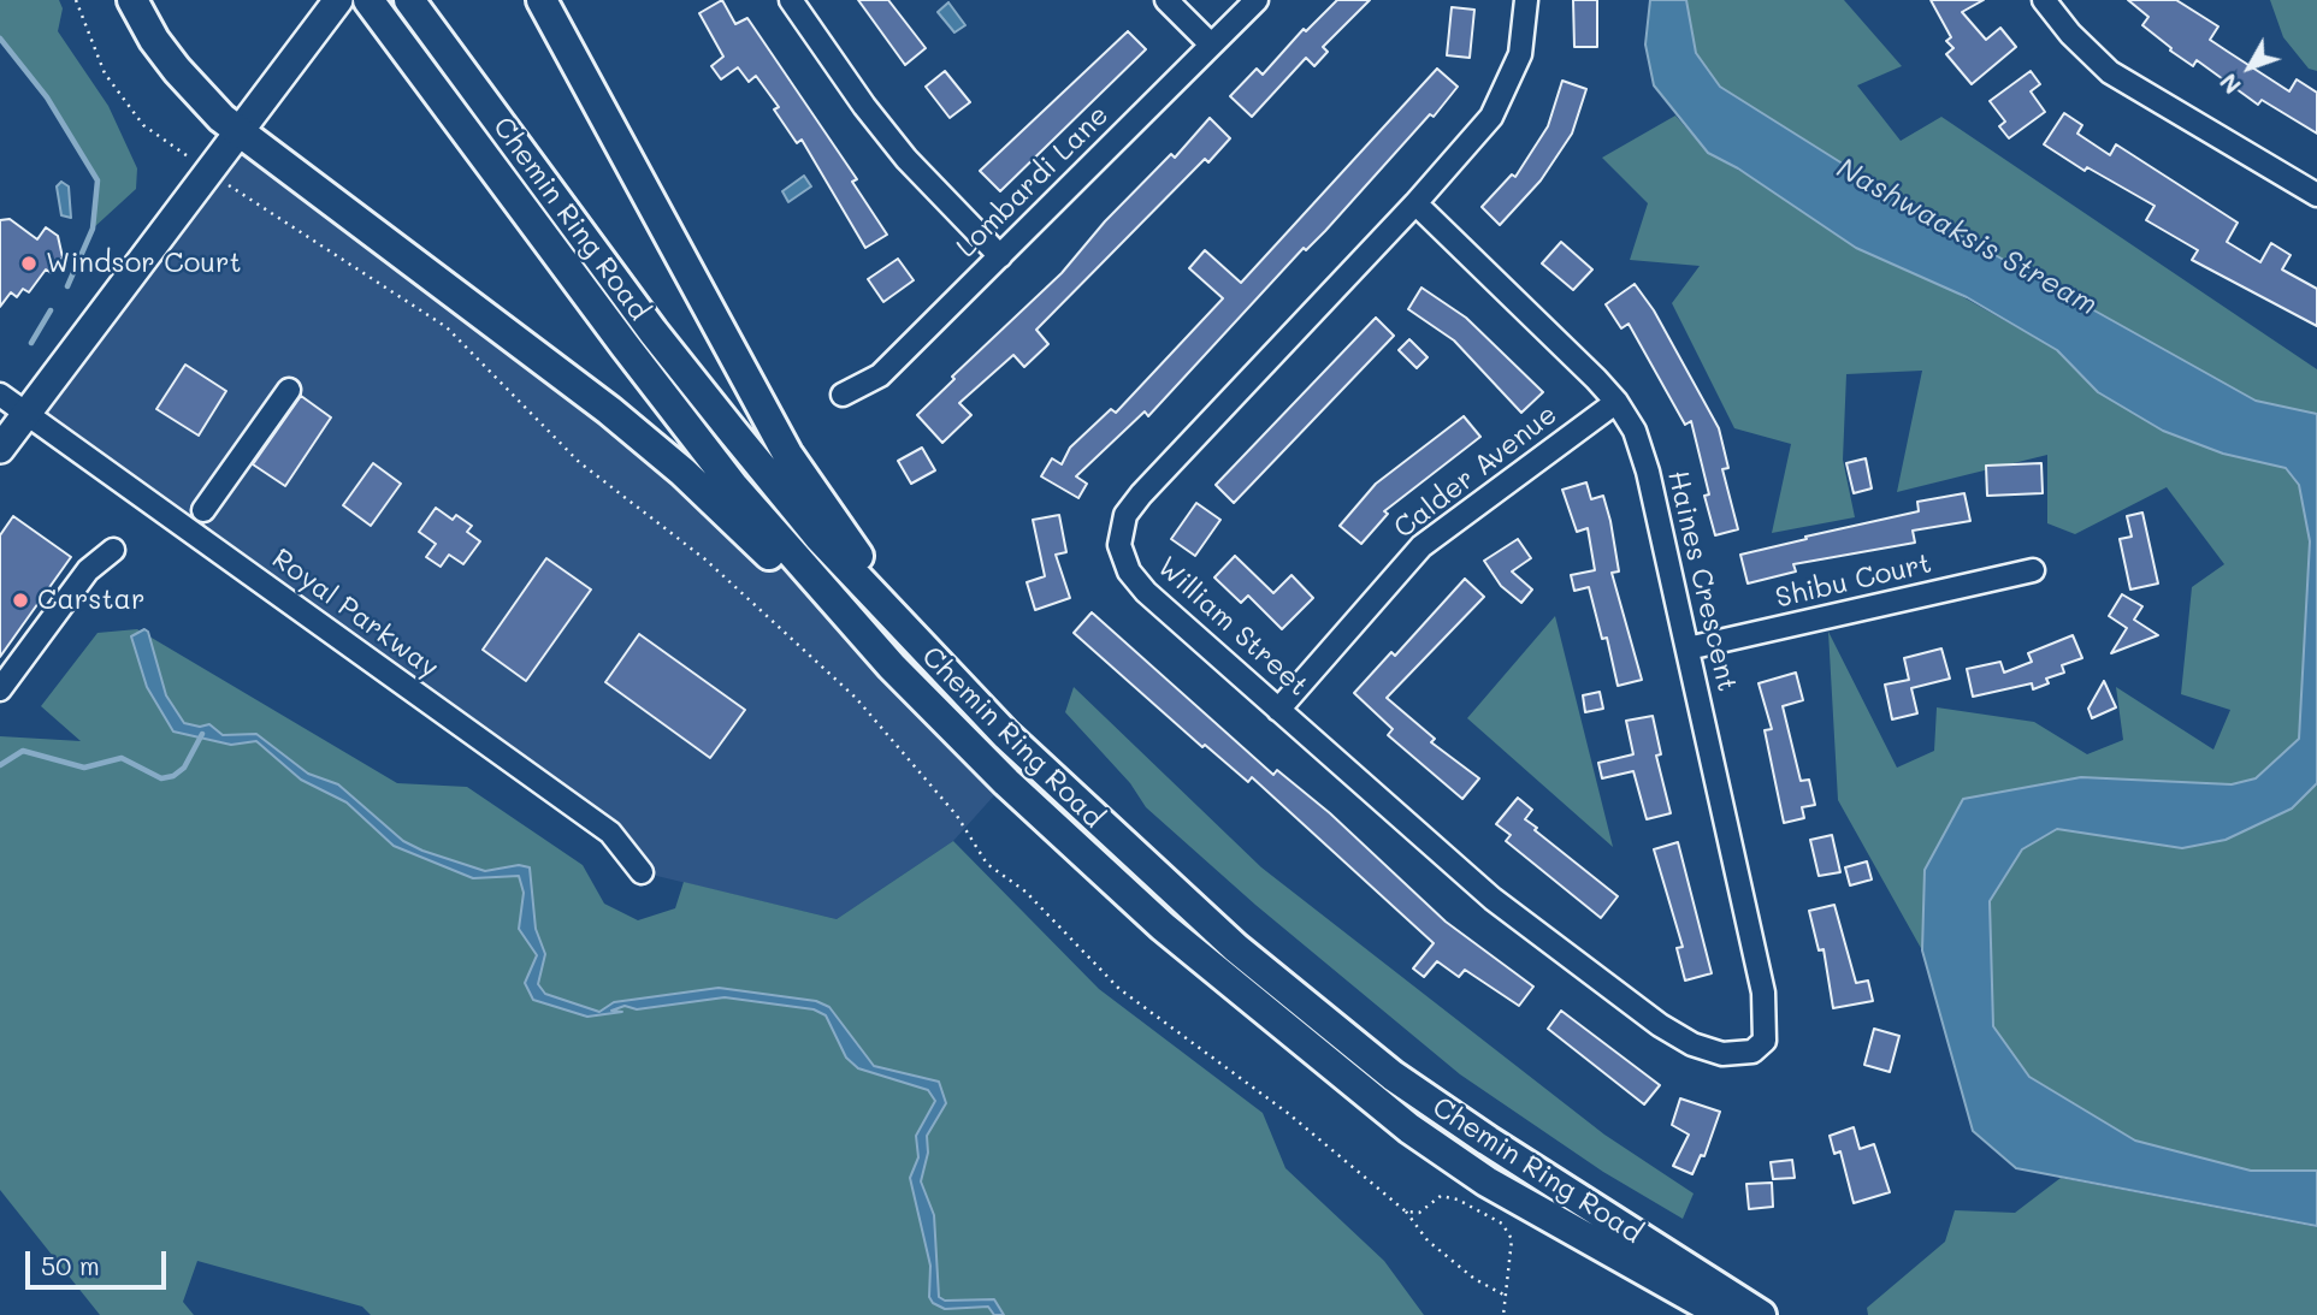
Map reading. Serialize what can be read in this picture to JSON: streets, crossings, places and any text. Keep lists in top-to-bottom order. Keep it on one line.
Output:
{"streets":{"highway":["Chemin Ring Road"],"street":["Lombardi Lane","Calder Avenue","Haines Crescent","Shibu Court","Royal Parkway","William Street"]},"crossings":[["Calder Avenue","Haines Crescent"],["Calder Avenue","William Street"],["Haines Crescent","Shibu Court"],["Haines Crescent","William Street"]],"water":["Nashwaaksis Stream"],"places":["Windsor Court","Carstar"],"scale_bar":"50 m","north":"bottom left"}
